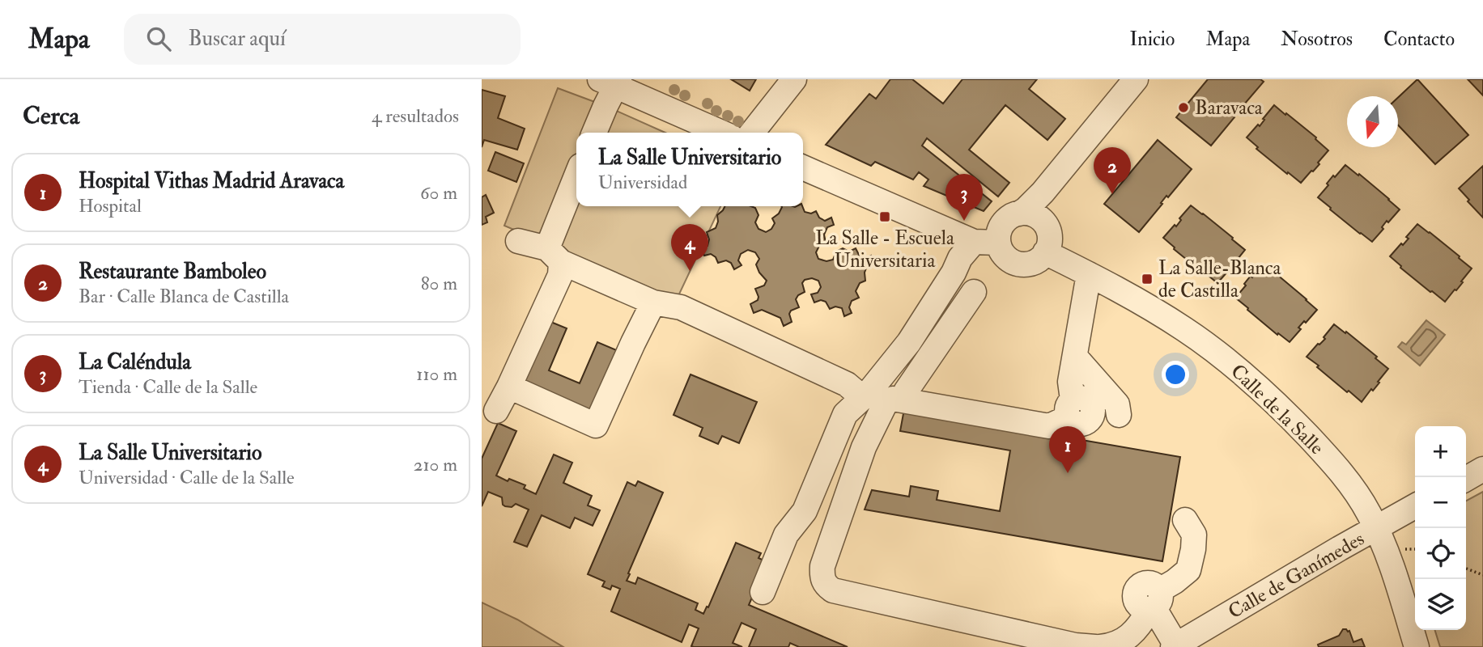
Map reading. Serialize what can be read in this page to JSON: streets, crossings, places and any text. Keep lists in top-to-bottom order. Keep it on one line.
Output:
{"streets":{"street":["Calle de la Salle","Calle de Ganímedes"]},"crossings":[["Calle de la Salle","Calle de Ganímedes"]],"places":{"other":["Baravaca"],"transit":["La Salle - Escuela Universitaria","La Salle-Blanca de Castilla"]},"north":"bottom","page":{"header":"Mapa","search":"Buscar aquí","nav":["Inicio","Mapa","Nosotros","Contacto"],"heading":["Cerca","4 resultados"],"popup":["La Salle Universitario","Universidad"],"pins":["2","3","4","1"],"list":[{"mark":"1","name":"Hospital Vithas Madrid Aravaca","note":"Hospital","value":"60 m"},{"mark":"2","name":"Restaurante Bamboleo","note":"Bar · Calle Blanca de Castilla","value":"80 m"},{"mark":"3","name":"La Caléndula","note":"Tienda · Calle de la Salle","value":"110 m"},{"mark":"4","name":"La Salle Universitario","note":"Universidad · Calle de la Salle","value":"210 m"}],"map_buttons":["+","−"]}}
